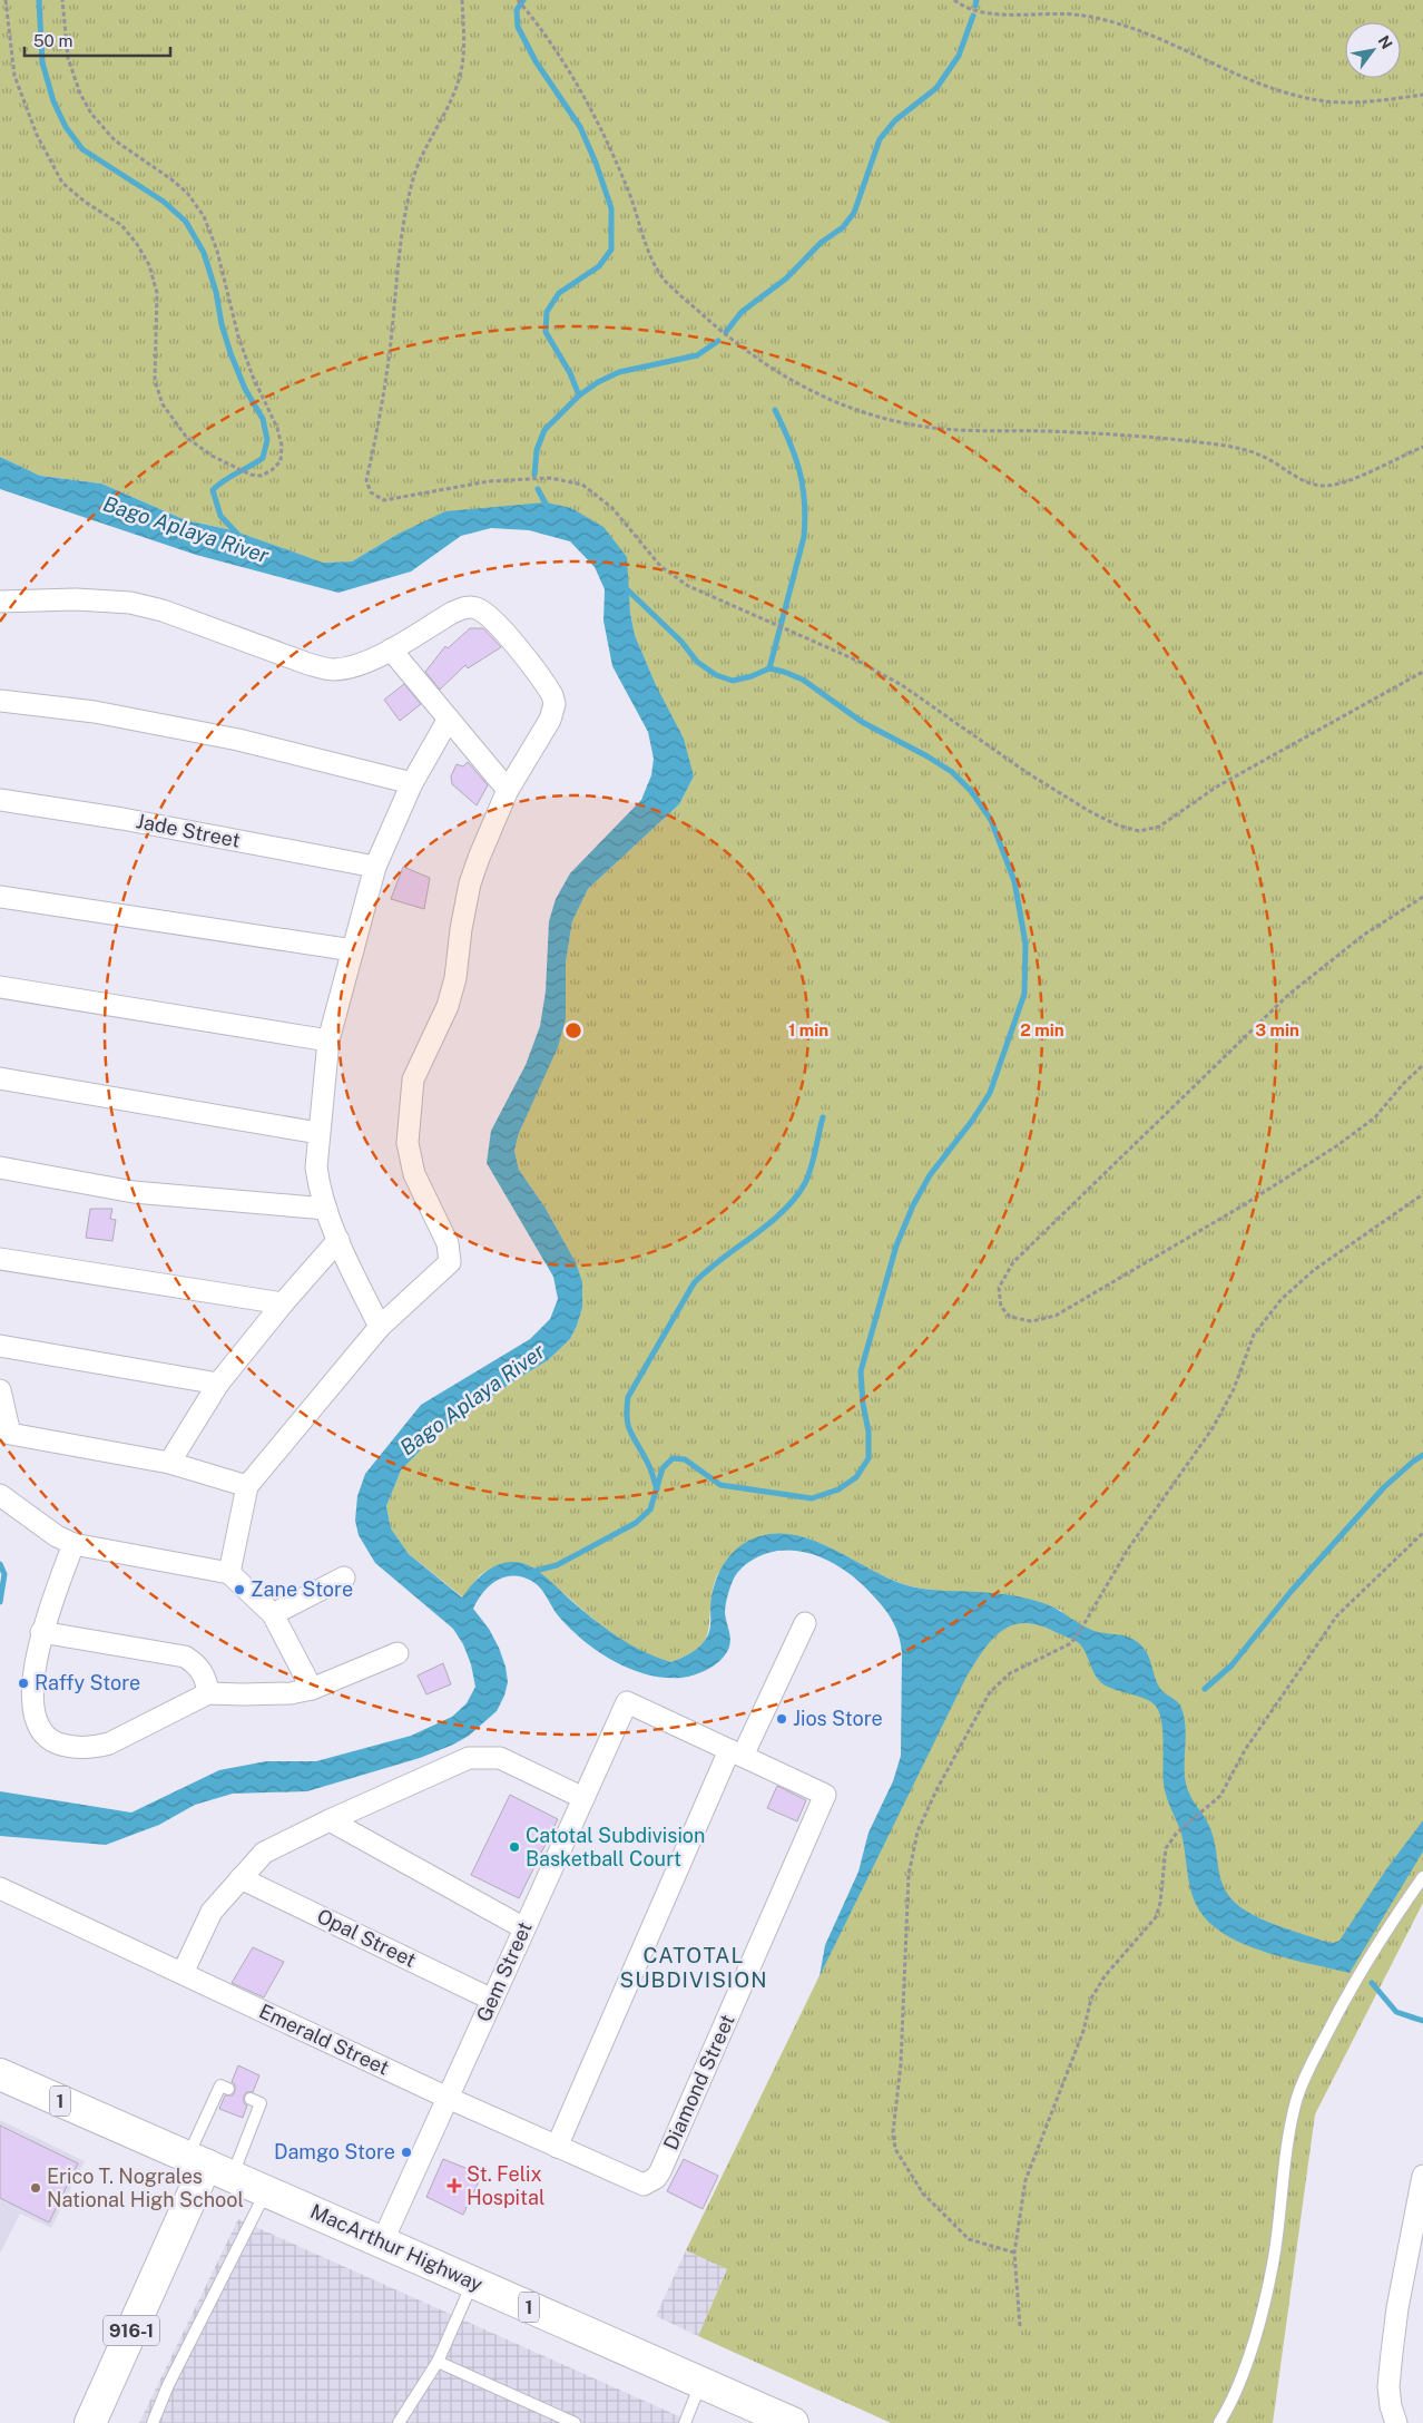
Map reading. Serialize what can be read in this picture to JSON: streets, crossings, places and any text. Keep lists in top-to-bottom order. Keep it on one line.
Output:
{"streets":{"main road":["1","MacArthur Highway","916-1"],"street":["Jade Street","Opal Street","Gem Street","Emerald Street","Diamond Street"]},"crossings":[["Opal Street","Gem Street"],["Gem Street","Emerald Street"],["Gem Street","Diamond Street"],["Gem Street","MacArthur Highway"],["Emerald Street","Diamond Street"],["MacArthur Highway","916-1"]],"districts":["CATOTAL SUBDIVISION"],"water":["Bago Aplaya River"],"places":{"other":["Zane Store","Raffy Store","Jios Store","Catotal Subdivision Basketball Court","Damgo Store","Erico T. Nograles National High School"],"health":["St. Felix Hospital"]},"scale_bar":"50 m","north":"top right","rings":["1 min","2 min","3 min"]}
